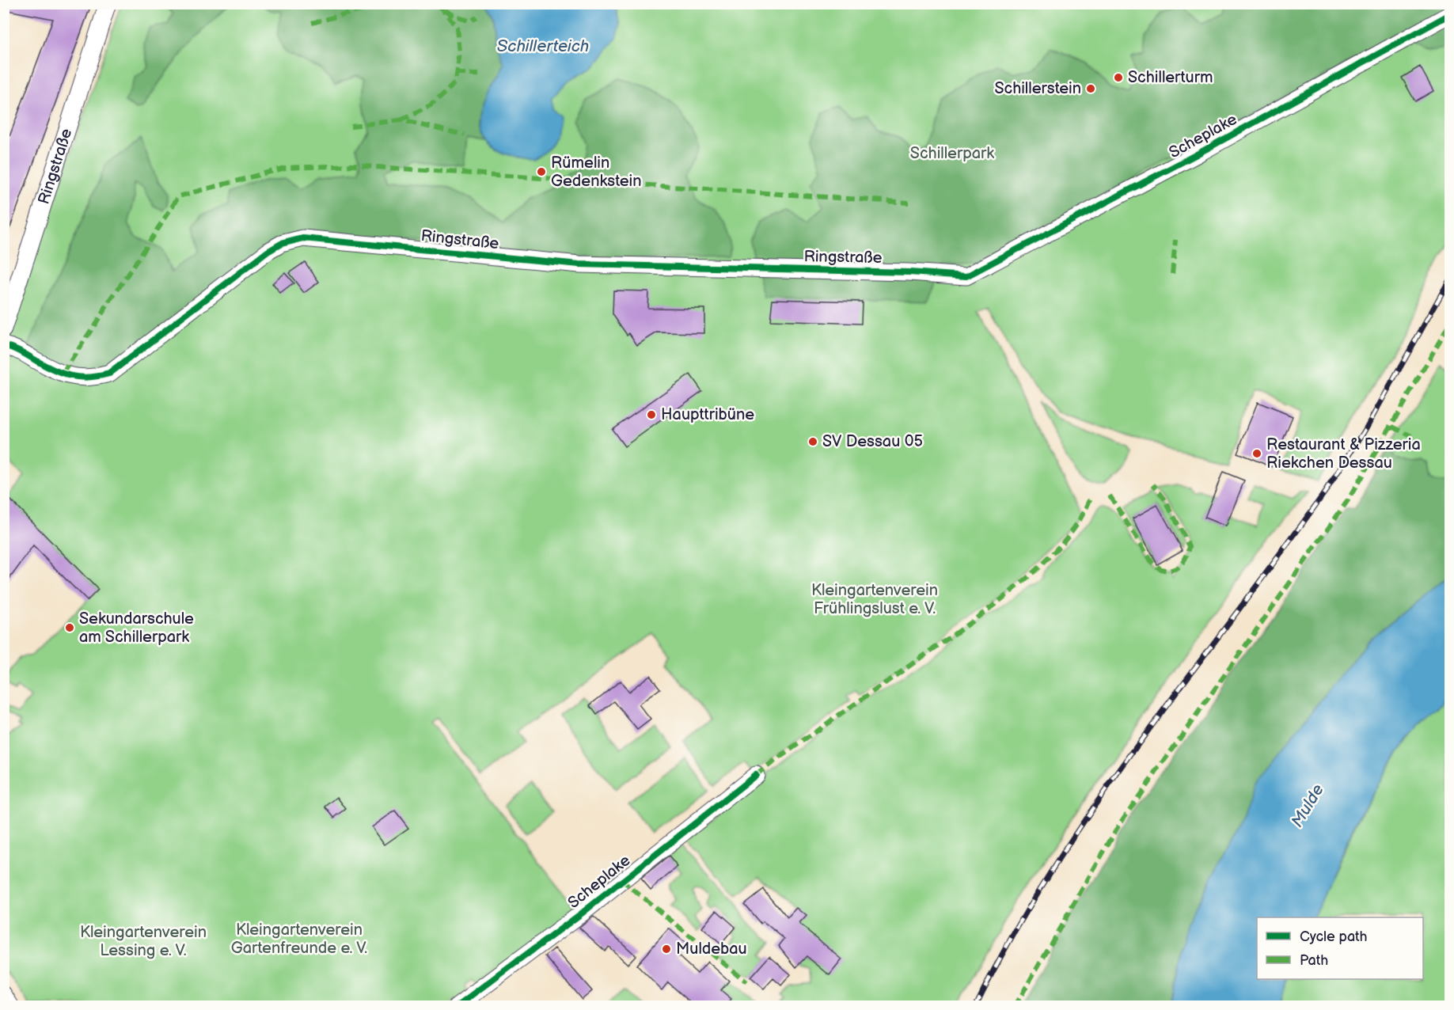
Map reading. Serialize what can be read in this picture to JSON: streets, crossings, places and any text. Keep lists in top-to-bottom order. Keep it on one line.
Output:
{"streets":{"street":["Scheplake","Ringstraße"]},"crossings":[["Scheplake","Ringstraße"]],"water":["Schillerteich","Mulde"],"parks":["Schillerpark","Kleingartenverein Frühlingslust e. V.","Kleingartenverein Gartenfreunde e. V.","Kleingartenverein Lessing e. V."],"places":["Schillerturm","Schillerstein","Rümelin Gedenkstein","Haupttribüne","SV Dessau 05","Restaurant & Pizzeria Riekchen Dessau","Sekundarschule am Schillerpark","Muldebau"],"legend":["Cycle path","Path"]}
